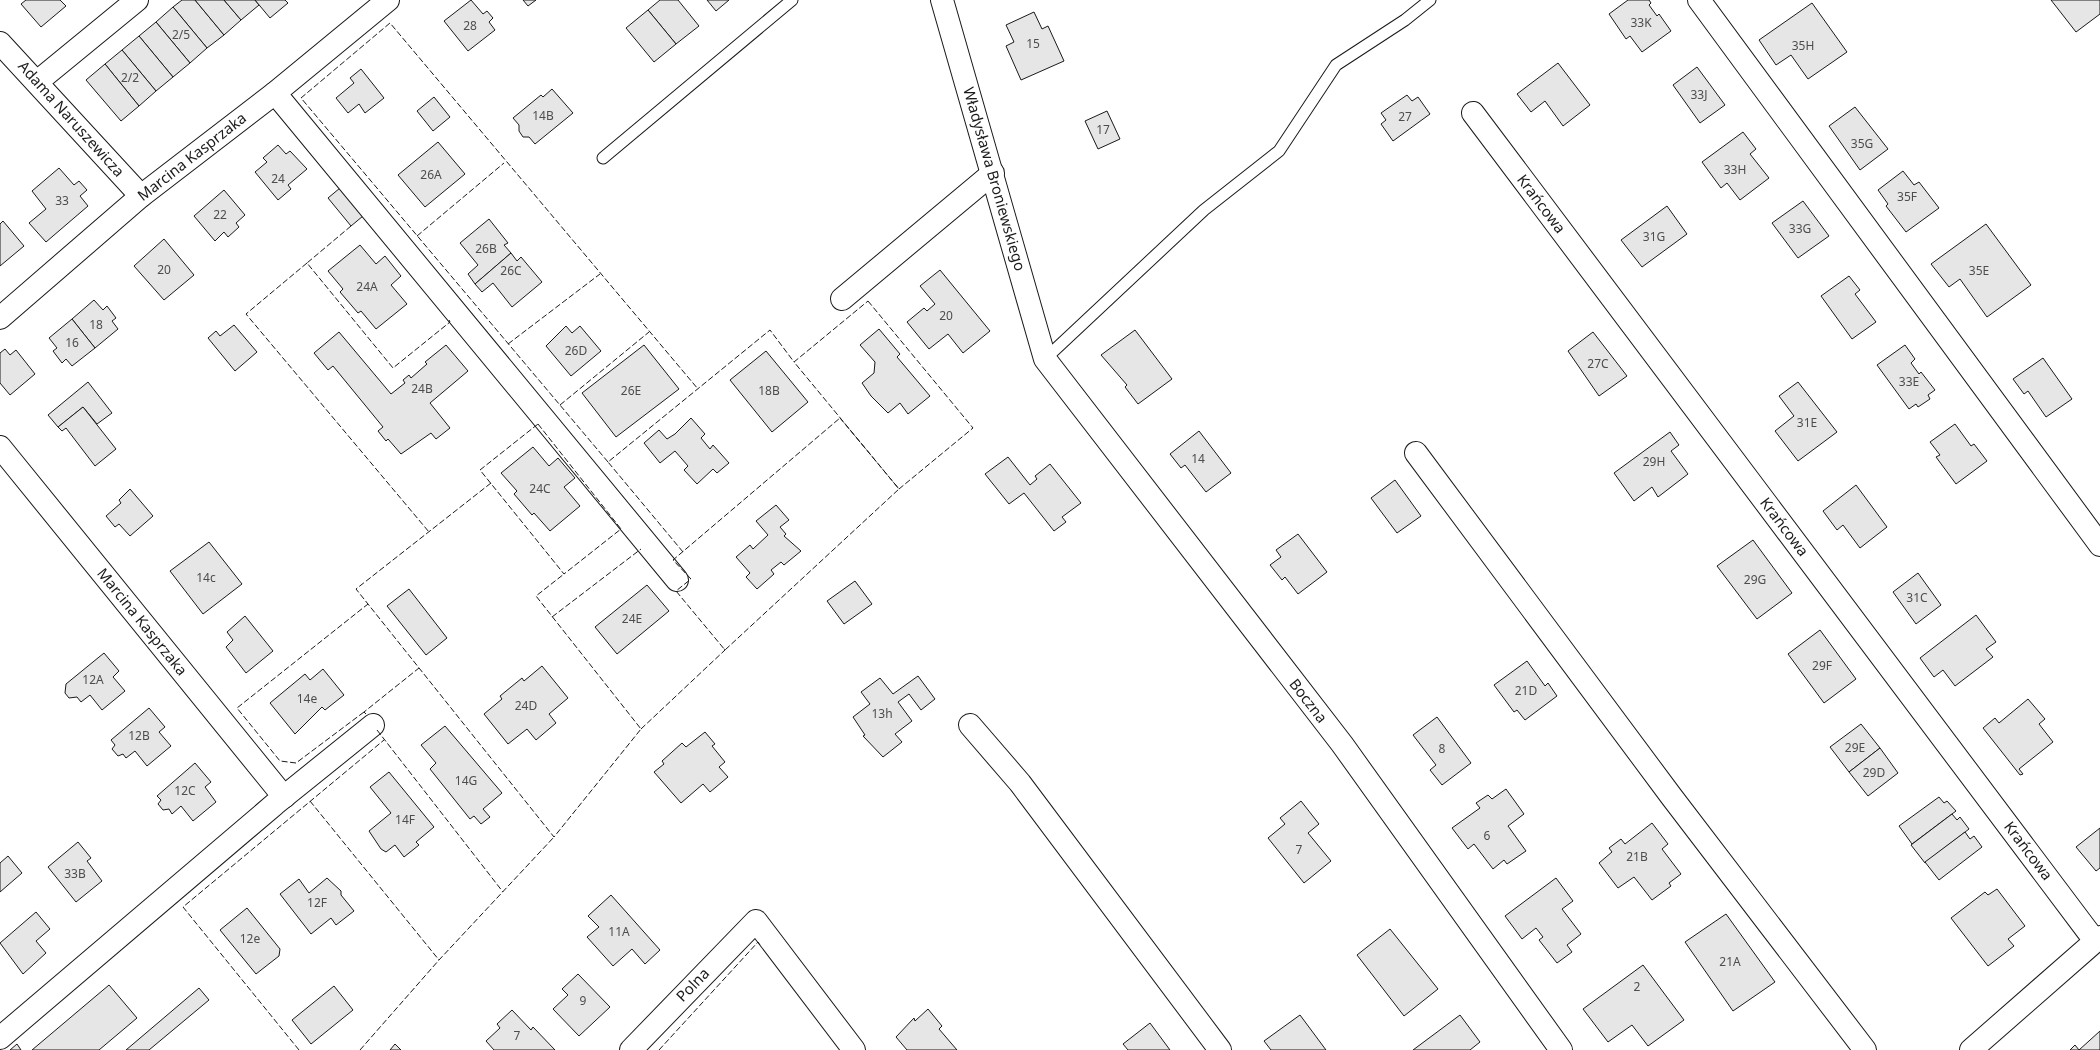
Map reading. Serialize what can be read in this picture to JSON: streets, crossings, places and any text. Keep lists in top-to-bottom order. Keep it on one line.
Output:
{"streets":{"street":["Adama Naruszewicza","Marcina Kasprzaka","Władysława Broniewskiego","Krańcowa","Boczna","Polna"]},"crossings":[["Adama Naruszewicza","Marcina Kasprzaka"],["Władysława Broniewskiego","Boczna"]],"house_numbers":["33K","28","2/5","15","35H","2/2","33J","14B","27","17","35G","33H","26A","24","35F","33","22","33G","31G","26B","20","26C","35E","24A","20","18","16","26D","27C","33E","24B","26E","18B","31E","14","29H","24C","14c","29G","31C","24E","29F","12A","21D","14e","24D","13h","12B","29E","8","29D","14G","12C","14F","6","7","21B","33B","12F","11A","12e","21A","2","9","7"]}
